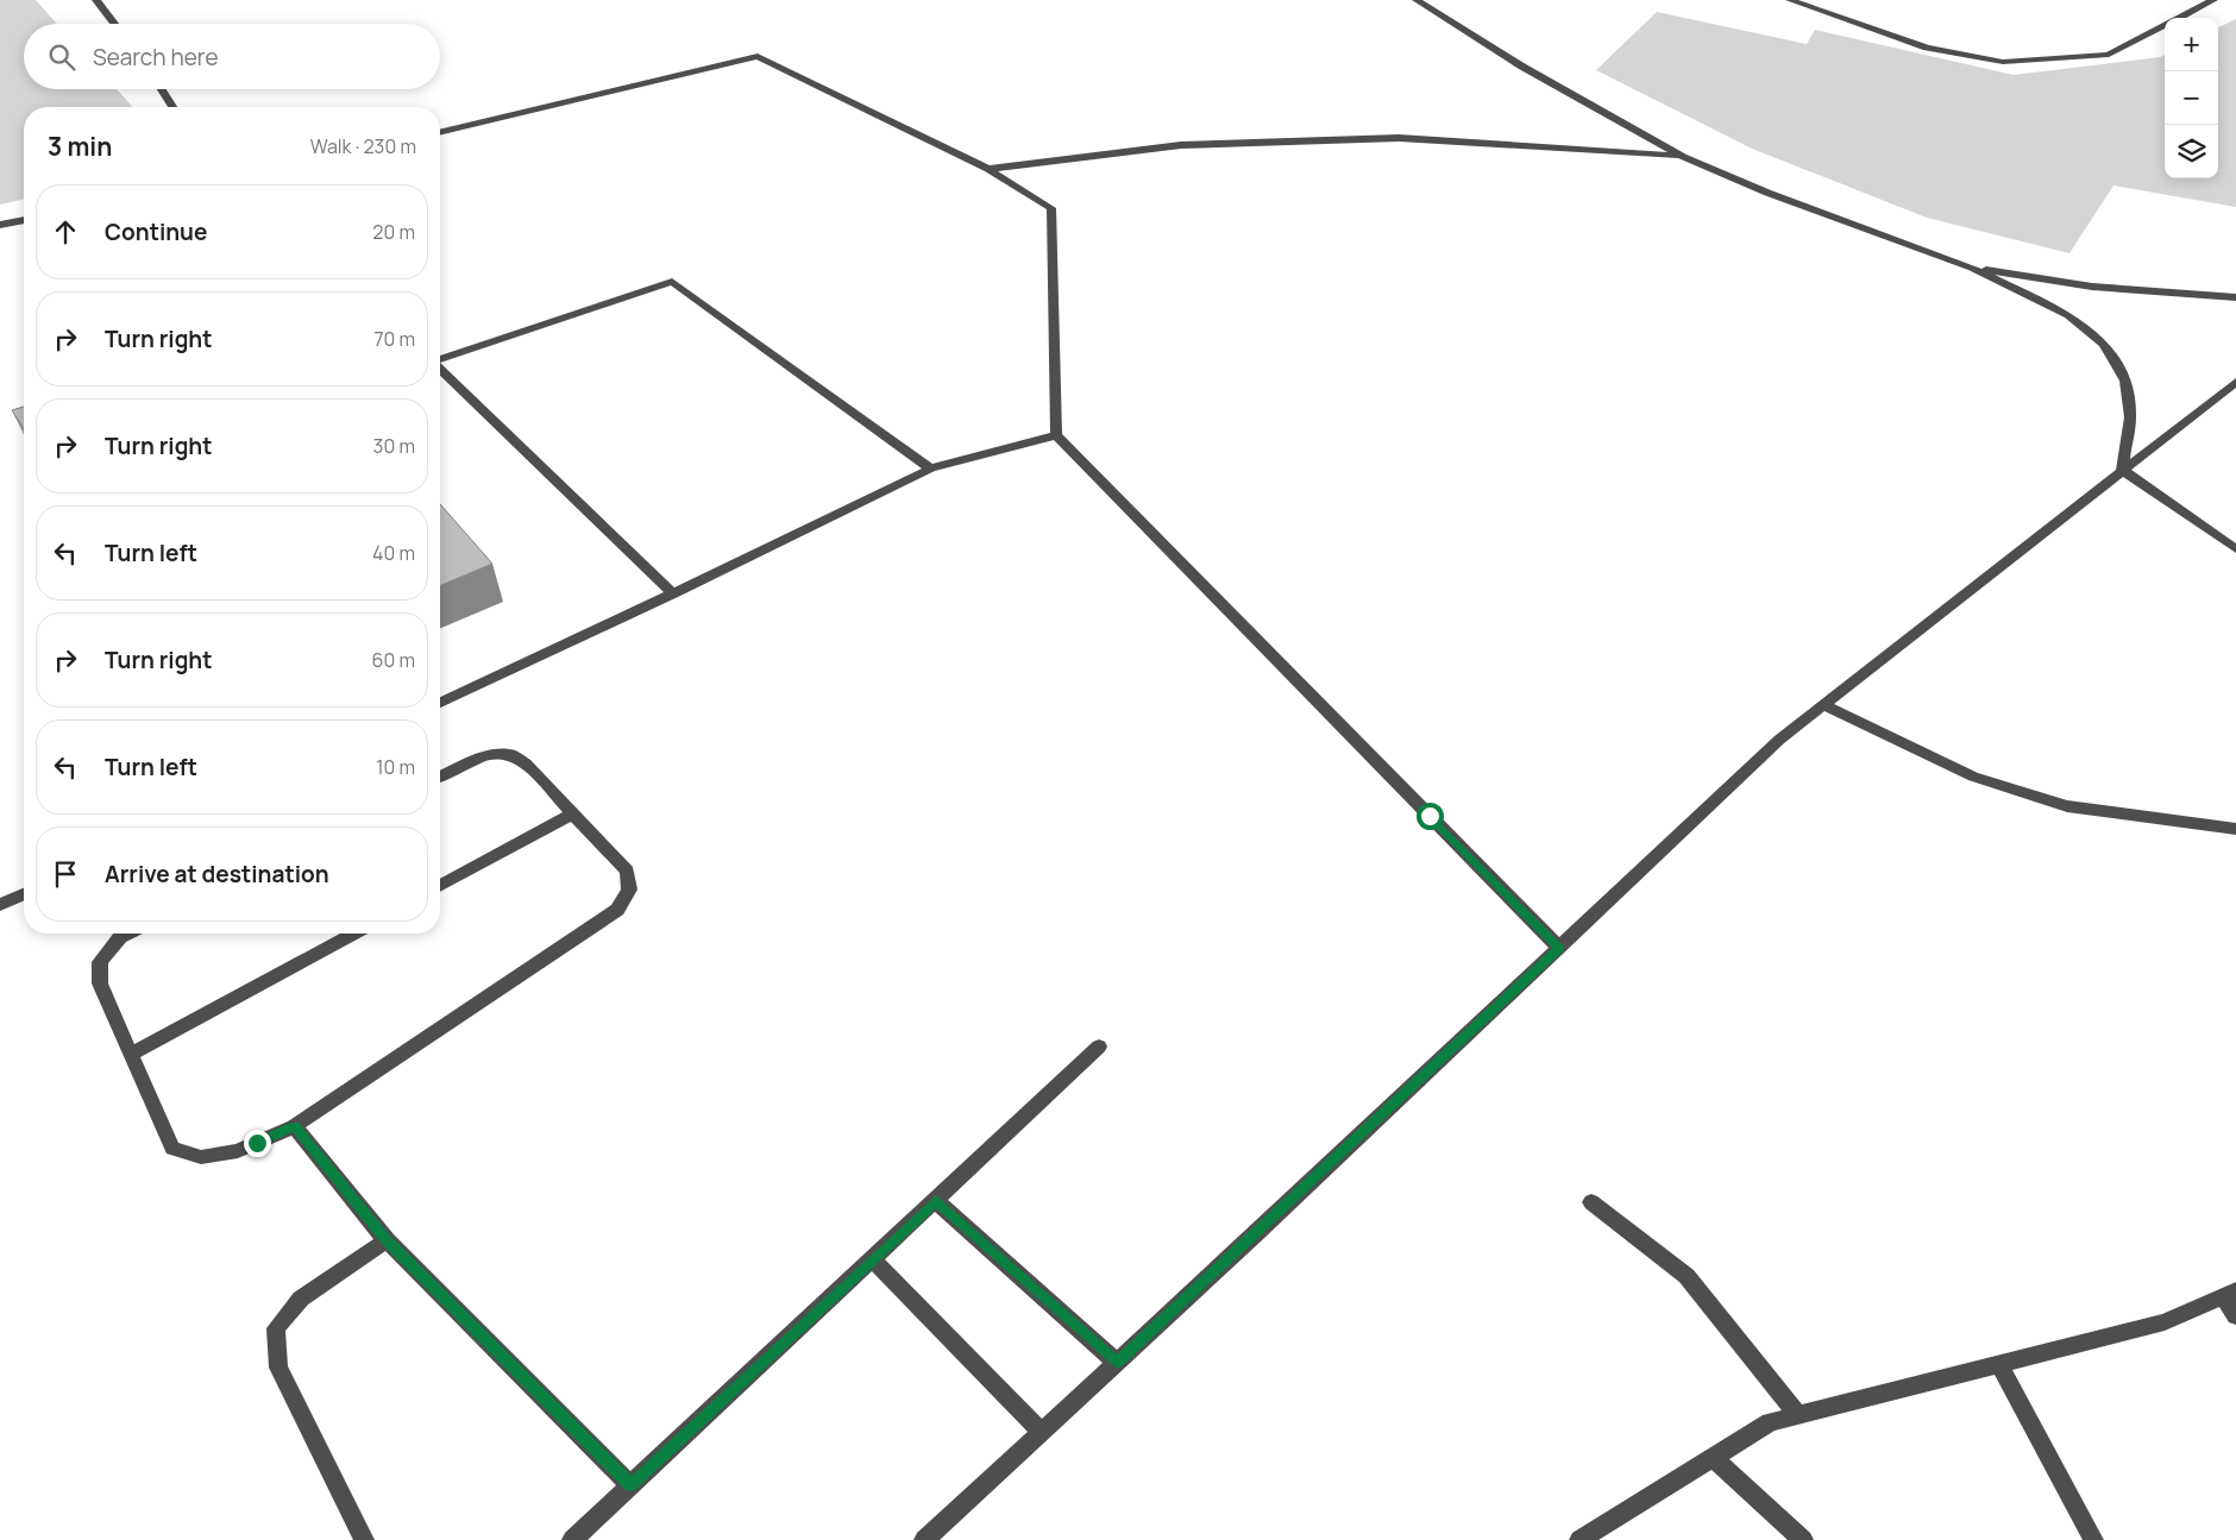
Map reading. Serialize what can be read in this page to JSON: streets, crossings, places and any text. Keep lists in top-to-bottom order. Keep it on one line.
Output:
{"page":{"map_buttons":["+","−"],"search":"Search here","heading":["3 min","Walk · 230 m"],"list":[["Continue","20 m"],["Turn right","70 m"],["Turn right","30 m"],["Turn left","40 m"],["Turn right","60 m"],["Turn left","10 m"],"Arrive at destination"]}}
